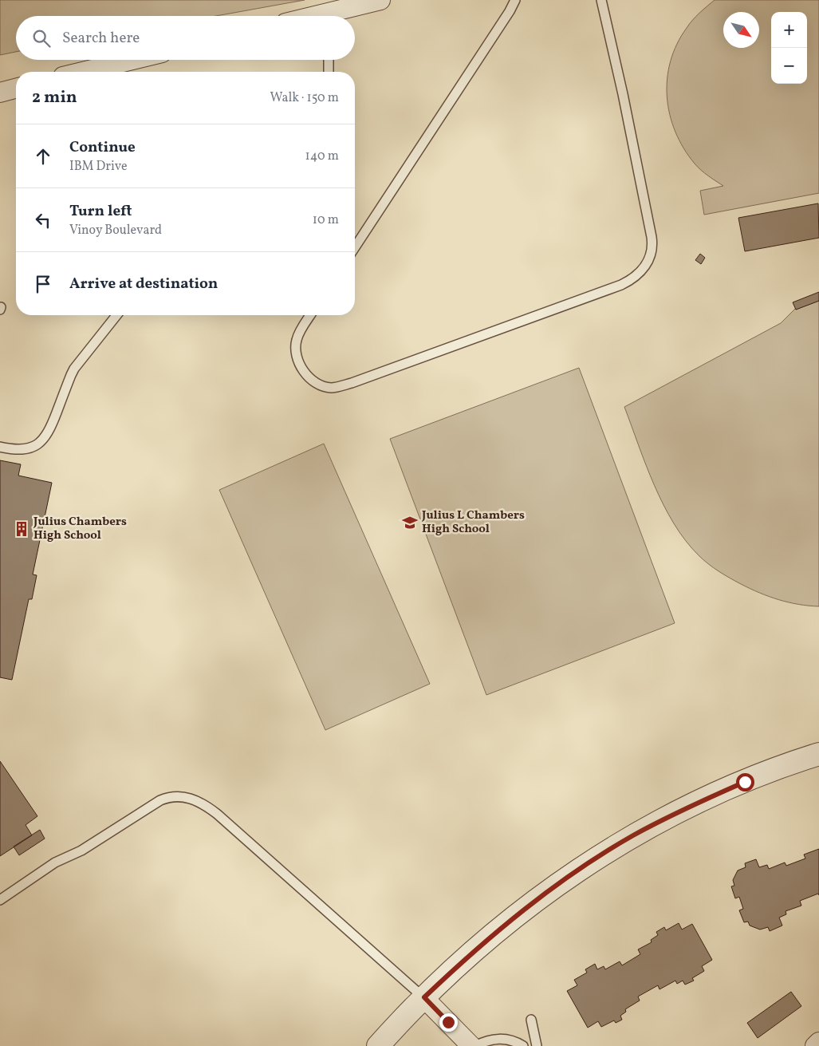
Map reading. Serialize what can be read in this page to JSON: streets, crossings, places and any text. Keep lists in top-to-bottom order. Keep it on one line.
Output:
{"places":{"school or university":["Julius L Chambers High School"],"building":["Julius Chambers High School"]},"north":"bottom right","page":{"map_buttons":["+","−"],"search":"Search here","heading":["2 min","Walk · 150 m"],"list":[["Continue","IBM Drive","140 m"],["Turn left","Vinoy Boulevard","10 m"],"Arrive at destination"]}}
